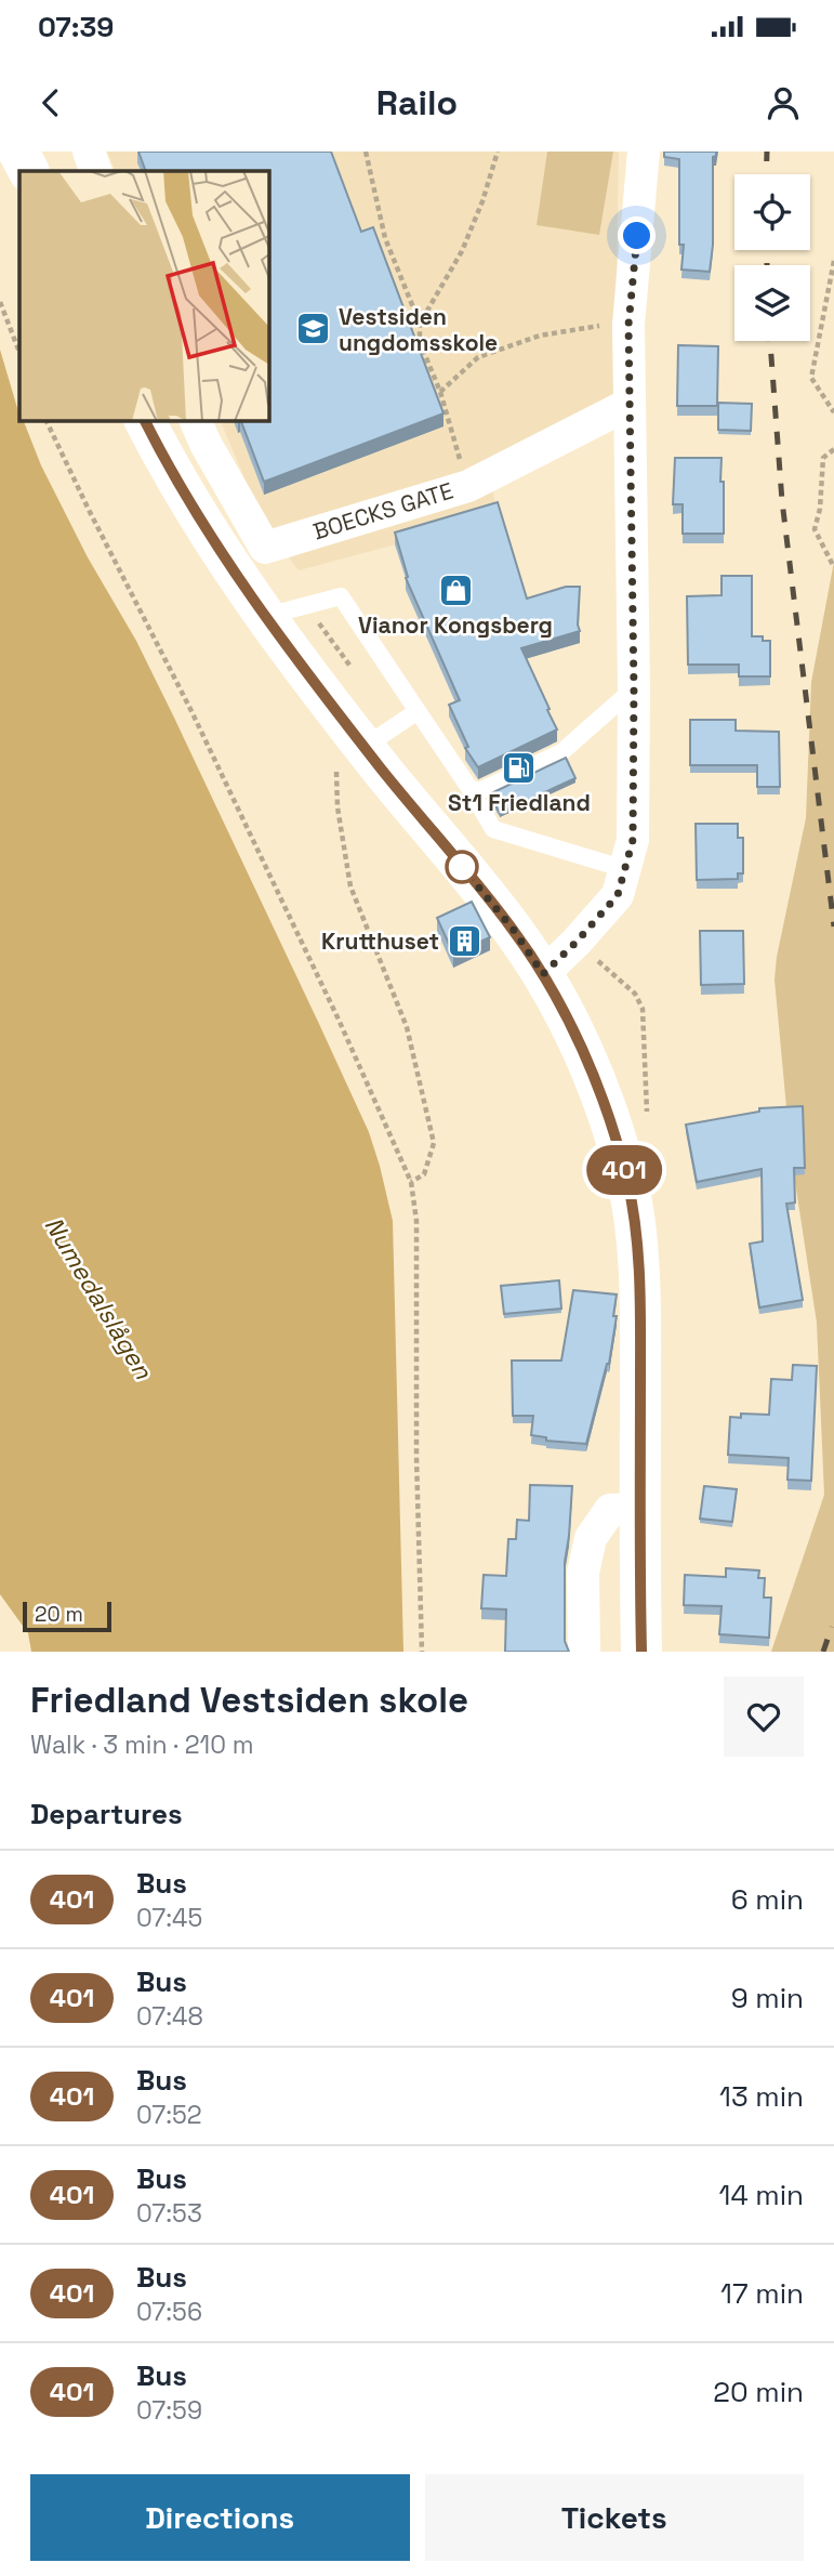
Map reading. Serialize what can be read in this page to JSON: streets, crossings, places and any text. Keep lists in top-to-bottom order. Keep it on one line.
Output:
{"streets":{"street":["BOECKS GATE"]},"water":["Numedalslågen"],"places":{"school or university":["Vestsiden ungdomsskole"],"shop":["Vianor Kongsberg"],"fuel station":["St1 Friedland"],"building":["Krutthuset"]},"lines":["bus line 401"],"scale_bar":"20 m","page":{"status":"07:39","header":"Railo","on_map":"401","scale":"20 m","heading":[["Friedland Vestsiden skole","Walk · 3 min · 210 m"],"Departures"],"list":[{"mark":"401","name":"Bus","note":"07:45","value":"6 min"},{"mark":"401","name":"Bus","note":"07:48","value":"9 min"},{"mark":"401","name":"Bus","note":"07:52","value":"13 min"},{"mark":"401","name":"Bus","note":"07:53","value":"14 min"},{"mark":"401","name":"Bus","note":"07:56","value":"17 min"},{"mark":"401","name":"Bus","note":"07:59","value":"20 min"}],"buttons":["Directions","Tickets"]}}
